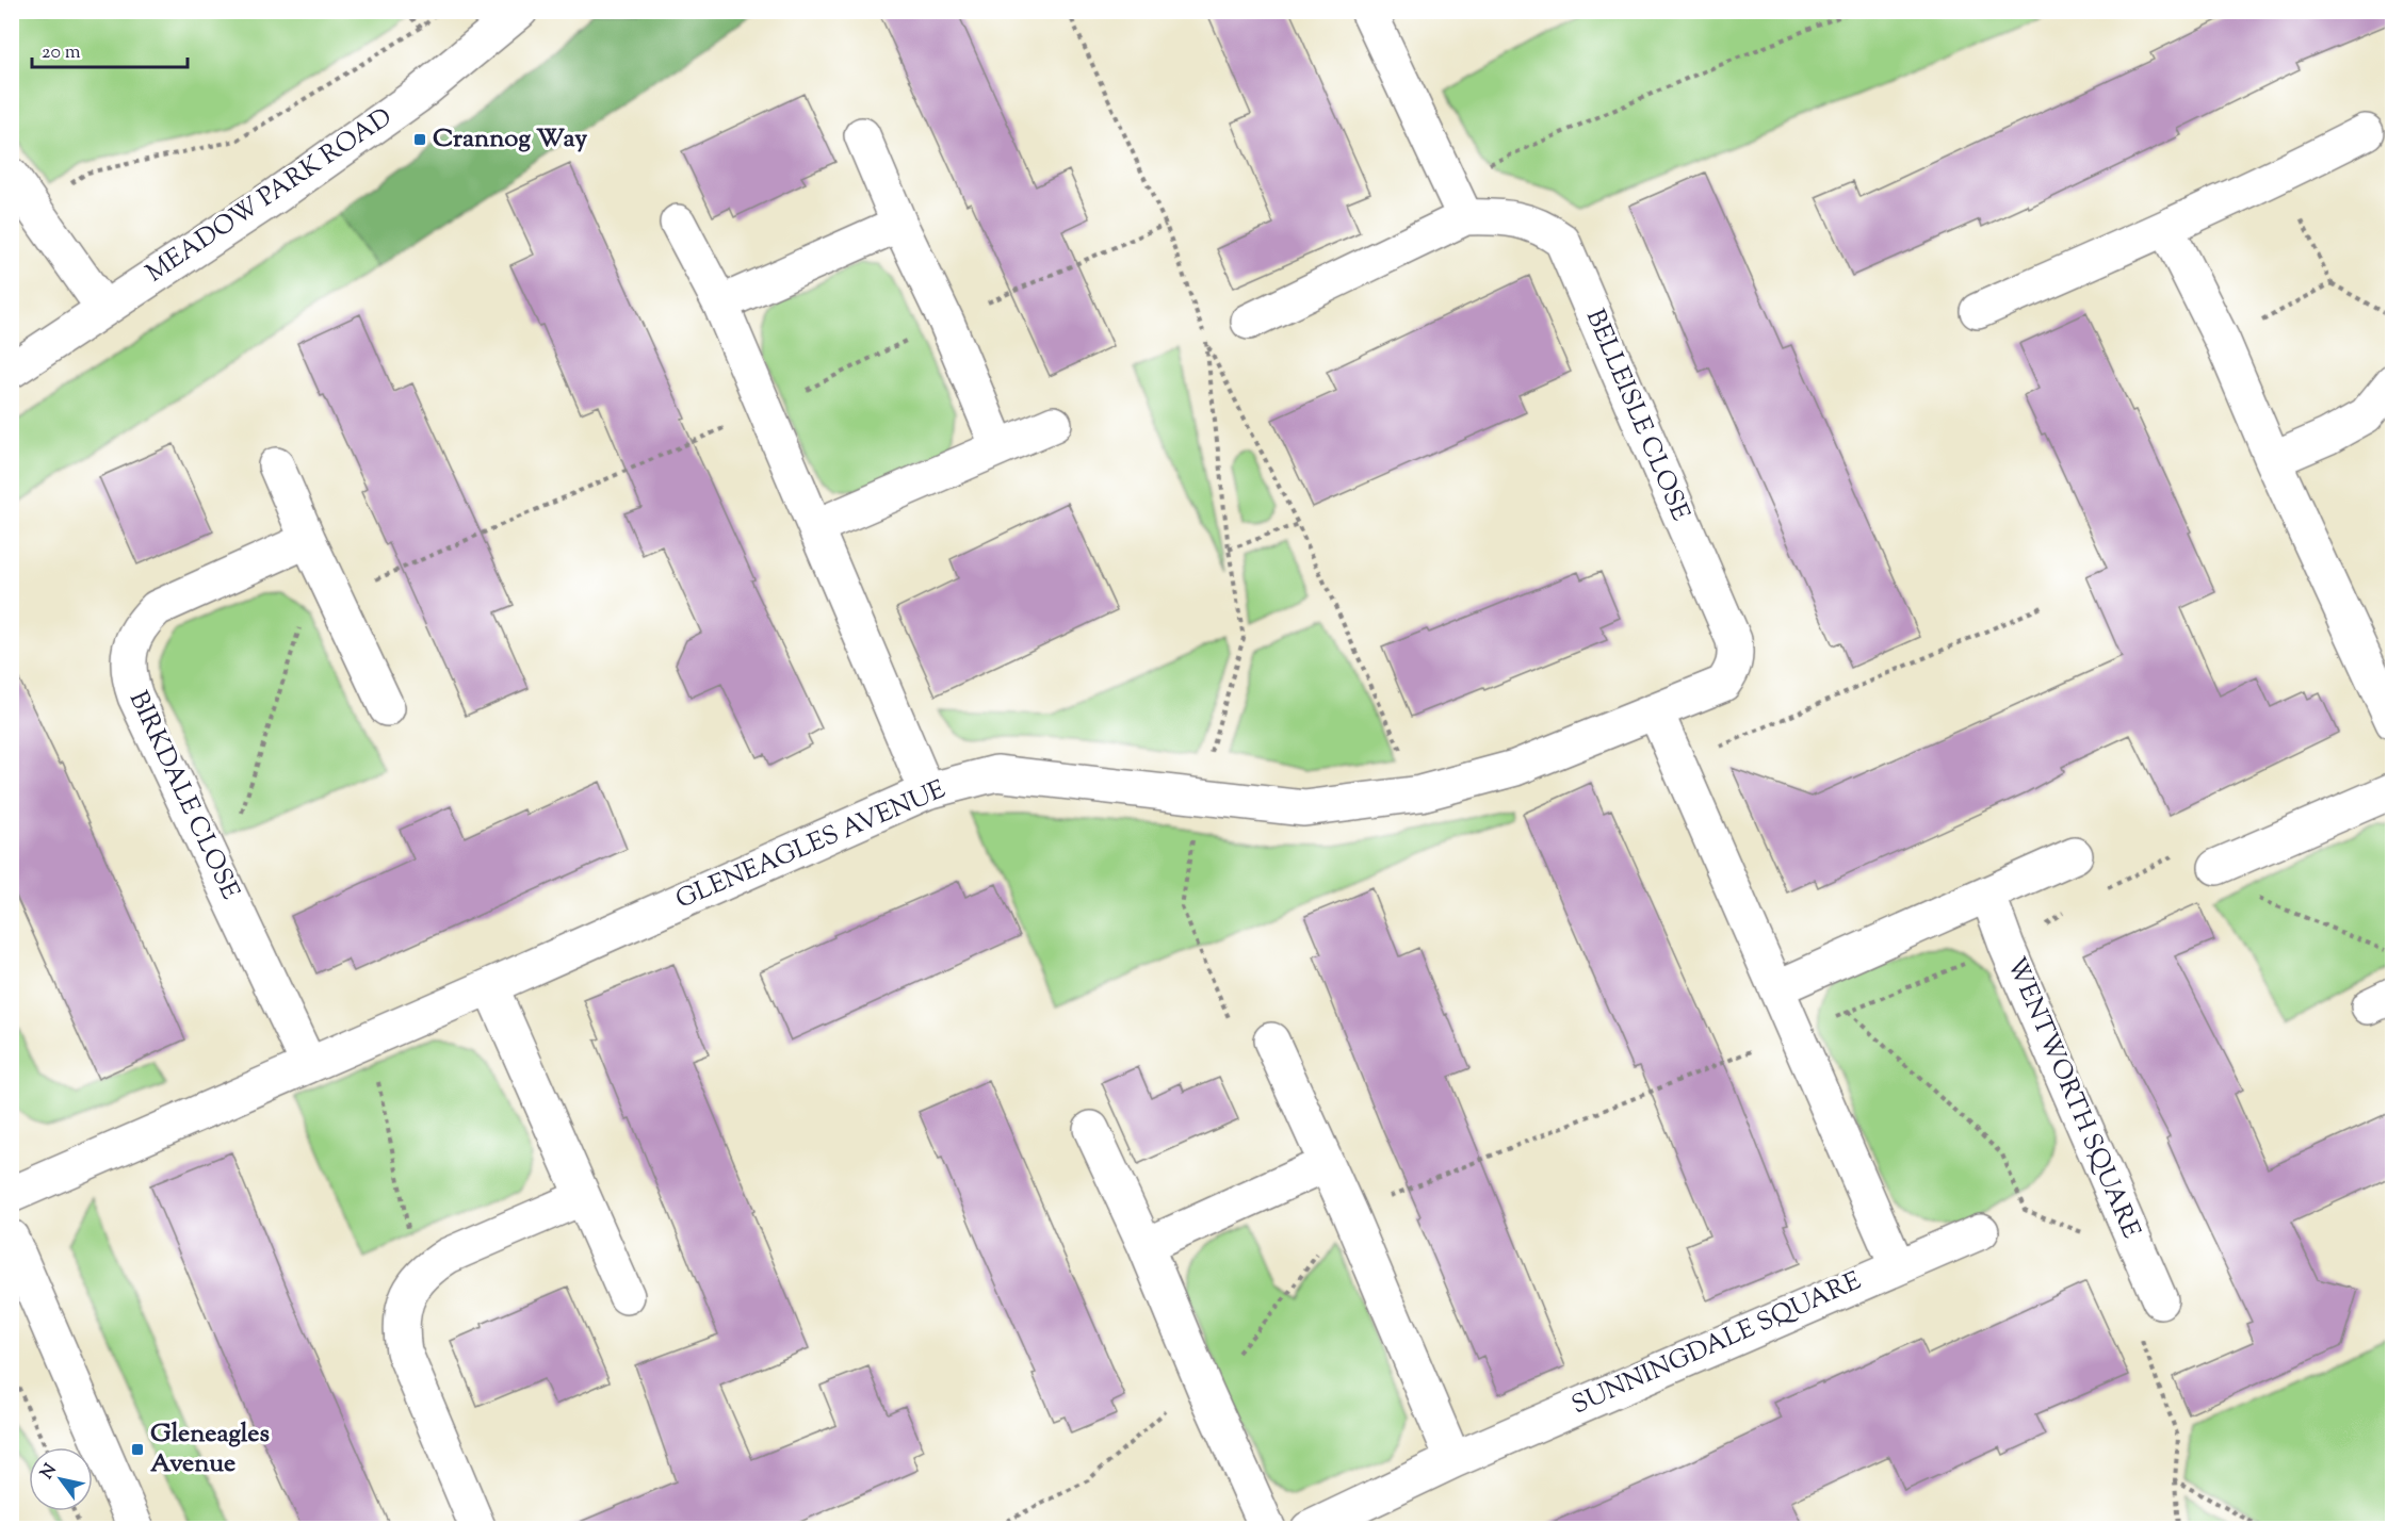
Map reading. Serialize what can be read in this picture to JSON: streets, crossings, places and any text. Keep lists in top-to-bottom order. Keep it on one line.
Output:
{"streets":{"street":["MEADOW PARK ROAD","BELLEISLE CLOSE","BIRKDALE CLOSE","GLENEAGLES AVENUE","WENTWORTH SQUARE","SUNNINGDALE SQUARE"]},"crossings":[["BELLEISLE CLOSE","GLENEAGLES AVENUE"],["BIRKDALE CLOSE","GLENEAGLES AVENUE"]],"places":{"transit":["Crannog Way","Gleneagles Avenue"]},"scale_bar":"20 m","north":"top left"}
